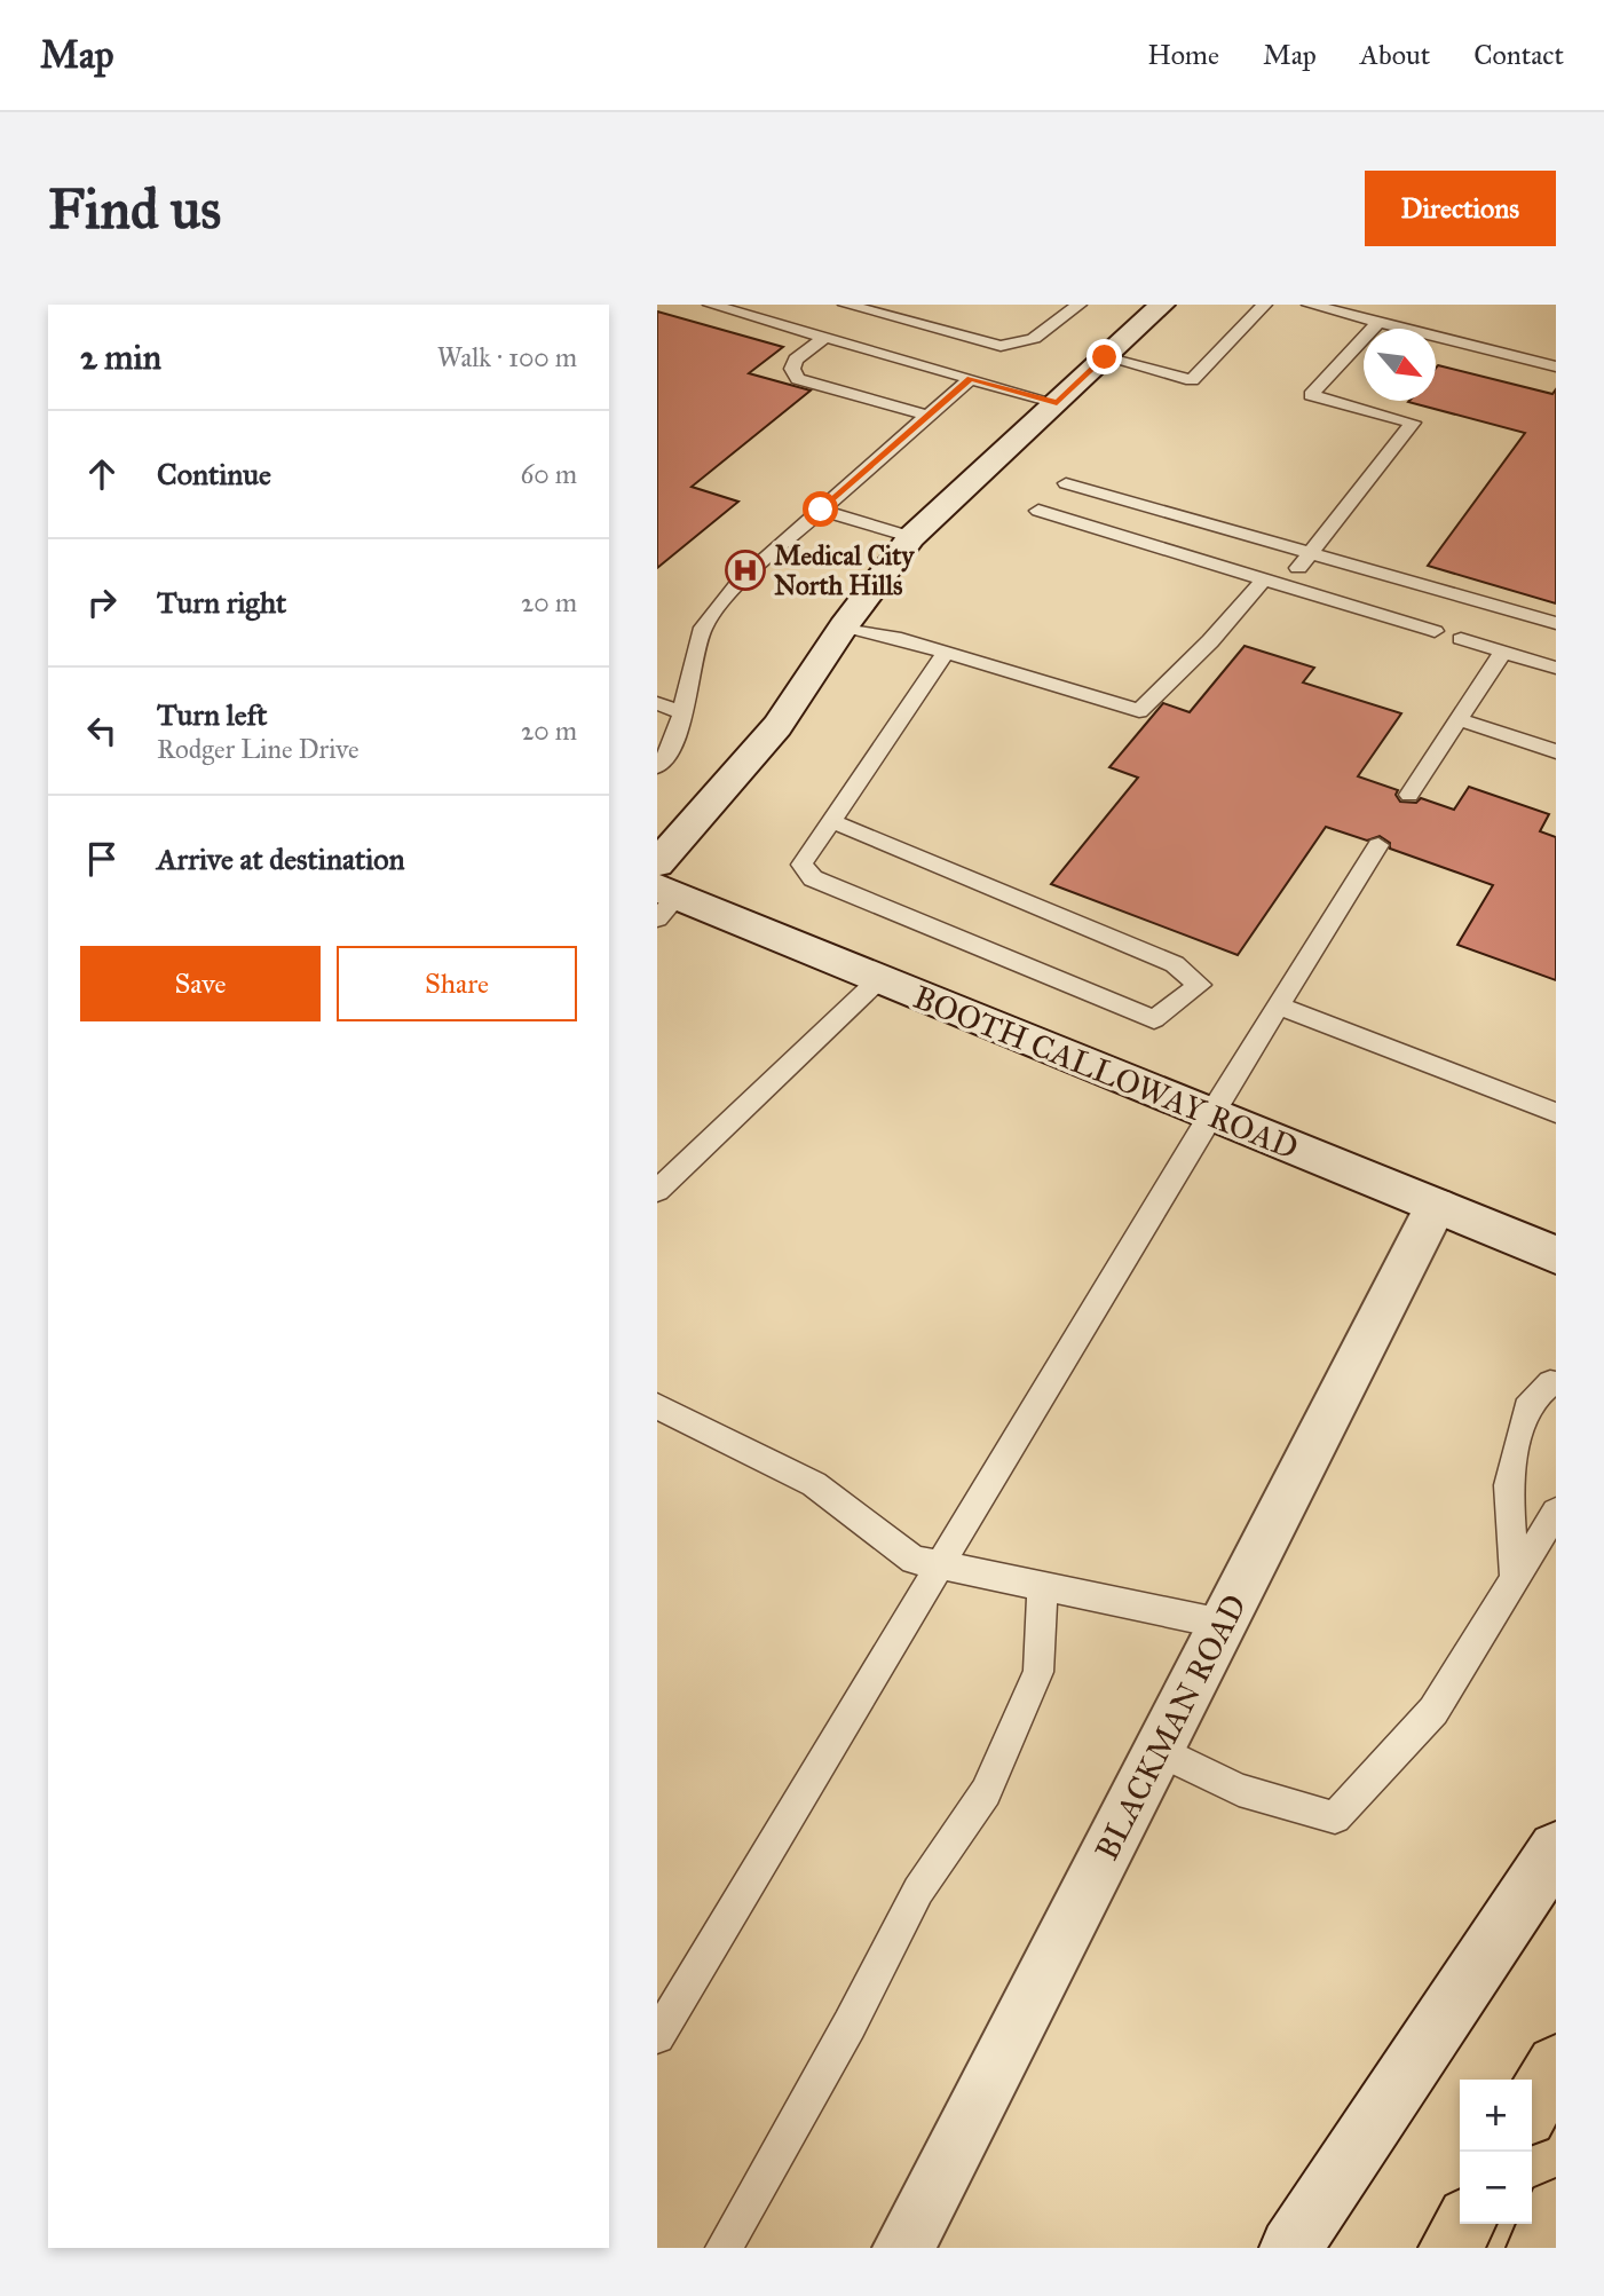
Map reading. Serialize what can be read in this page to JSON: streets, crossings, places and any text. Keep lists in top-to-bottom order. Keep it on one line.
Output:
{"streets":{"street":["BOOTH CALLOWAY ROAD","BLACKMAN ROAD"]},"crossings":[["BOOTH CALLOWAY ROAD","BLACKMAN ROAD"]],"places":{"hospital":["Medical City North Hills"]},"north":"bottom right","page":{"header":"Map","nav":["Home","Map","About","Contact"],"buttons":["Directions",["Save","Share"]],"title":"Find us","heading":["2 min","Walk · 100 m"],"list":[["Continue","60 m"],["Turn right","20 m"],["Turn left","Rodger Line Drive","20 m"],"Arrive at destination"],"map_buttons":["+","−"]}}
